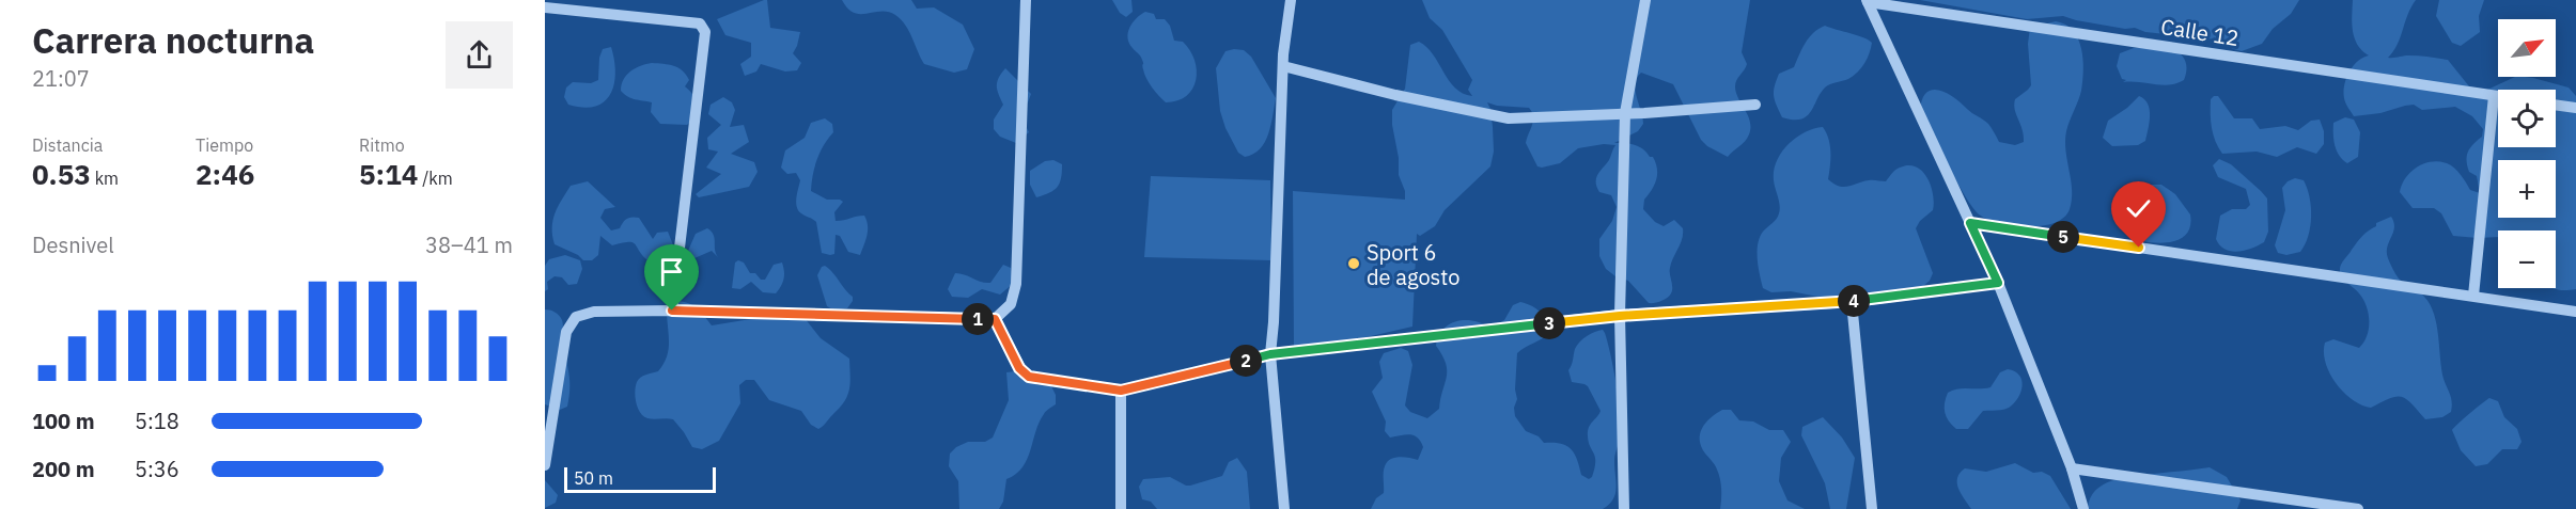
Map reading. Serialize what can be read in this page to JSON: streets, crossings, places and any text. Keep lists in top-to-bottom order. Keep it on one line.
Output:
{"streets":{"street":["Calle 12"]},"places":["Sport 6 de agosto"],"scale_bar":"50 m","north":"top right","page":{"heading":["Carrera nocturna","21:07"],"map_buttons":["+","−"],"stats":[["Distancia","0.53 km"],["Tiempo","2:46"],["Ritmo","5:14 /km"]],"chart":["Desnivel","38–41 m"],"pins":["5","4","1","3","2"],"list":[{"name":"100 m","note":"5:18"},{"name":"200 m","note":"5:36"}],"scale":"50 m"}}
